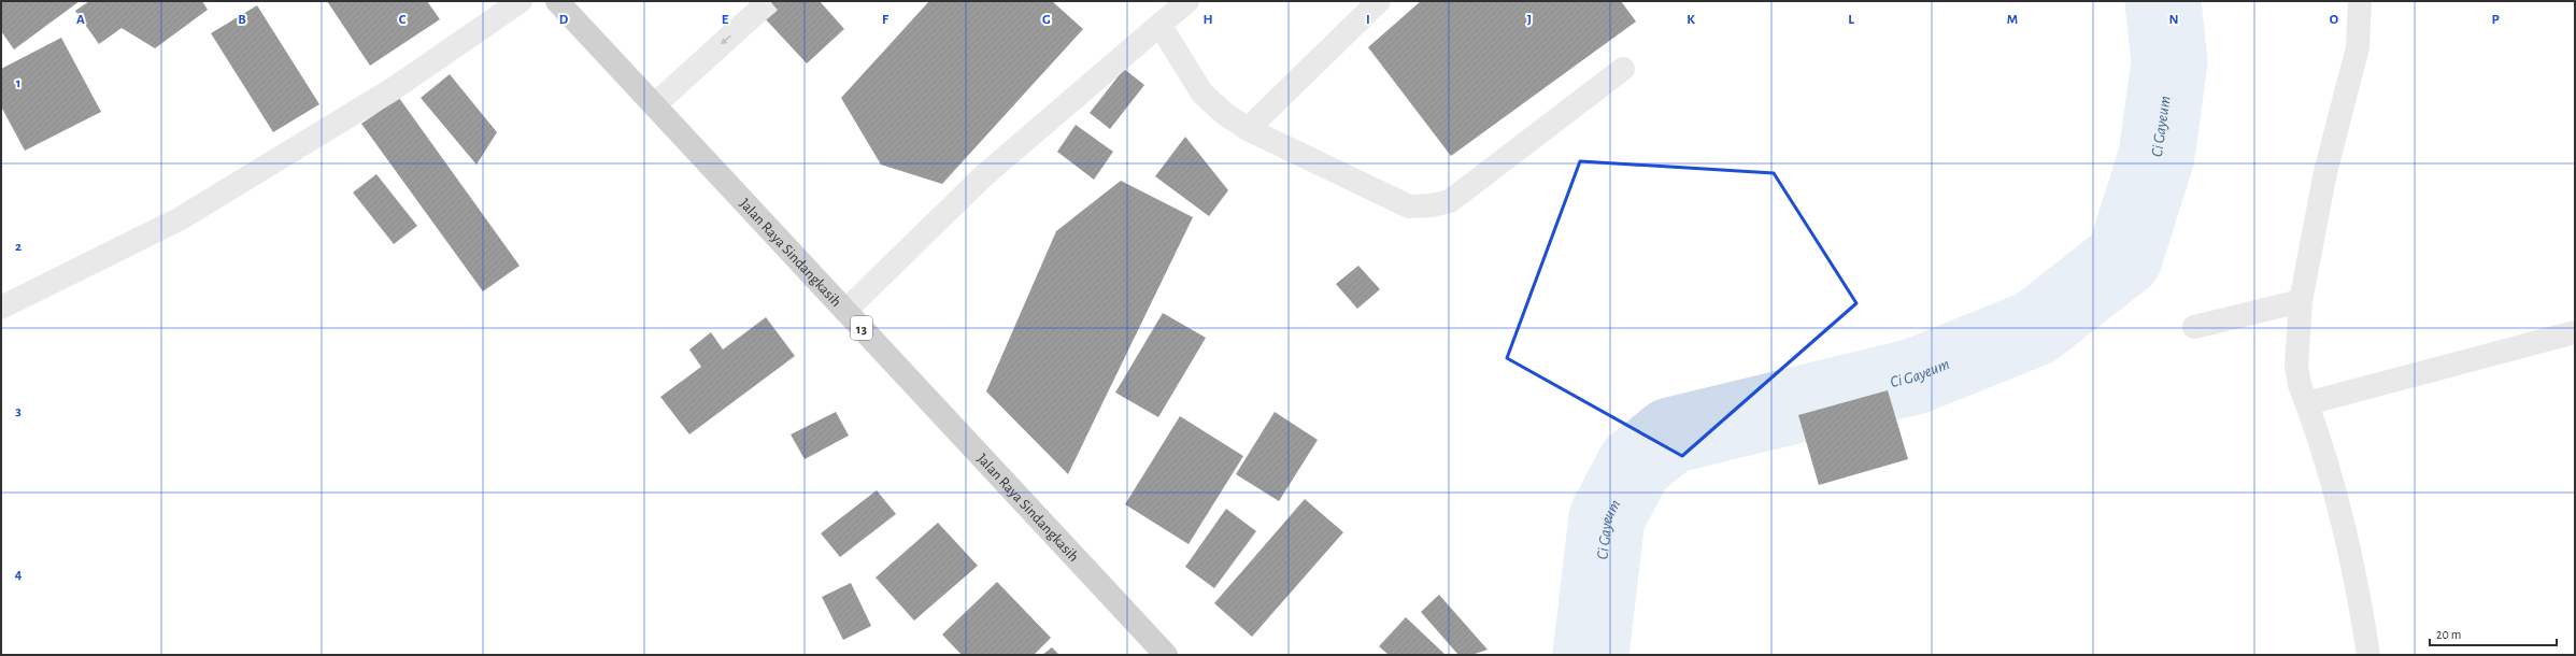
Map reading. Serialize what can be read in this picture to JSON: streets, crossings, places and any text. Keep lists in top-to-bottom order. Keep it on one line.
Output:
{"streets":{"highway":["Jalan Raya Sindangkasih","13"]},"water":["Ci Gayeum"],"scale_bar":"20 m","grid":{"columns":["A","B","C","D","E","F","G","H","I","J","K","L","M","N","O","P"],"rows":["1","2","3","4"]}}
